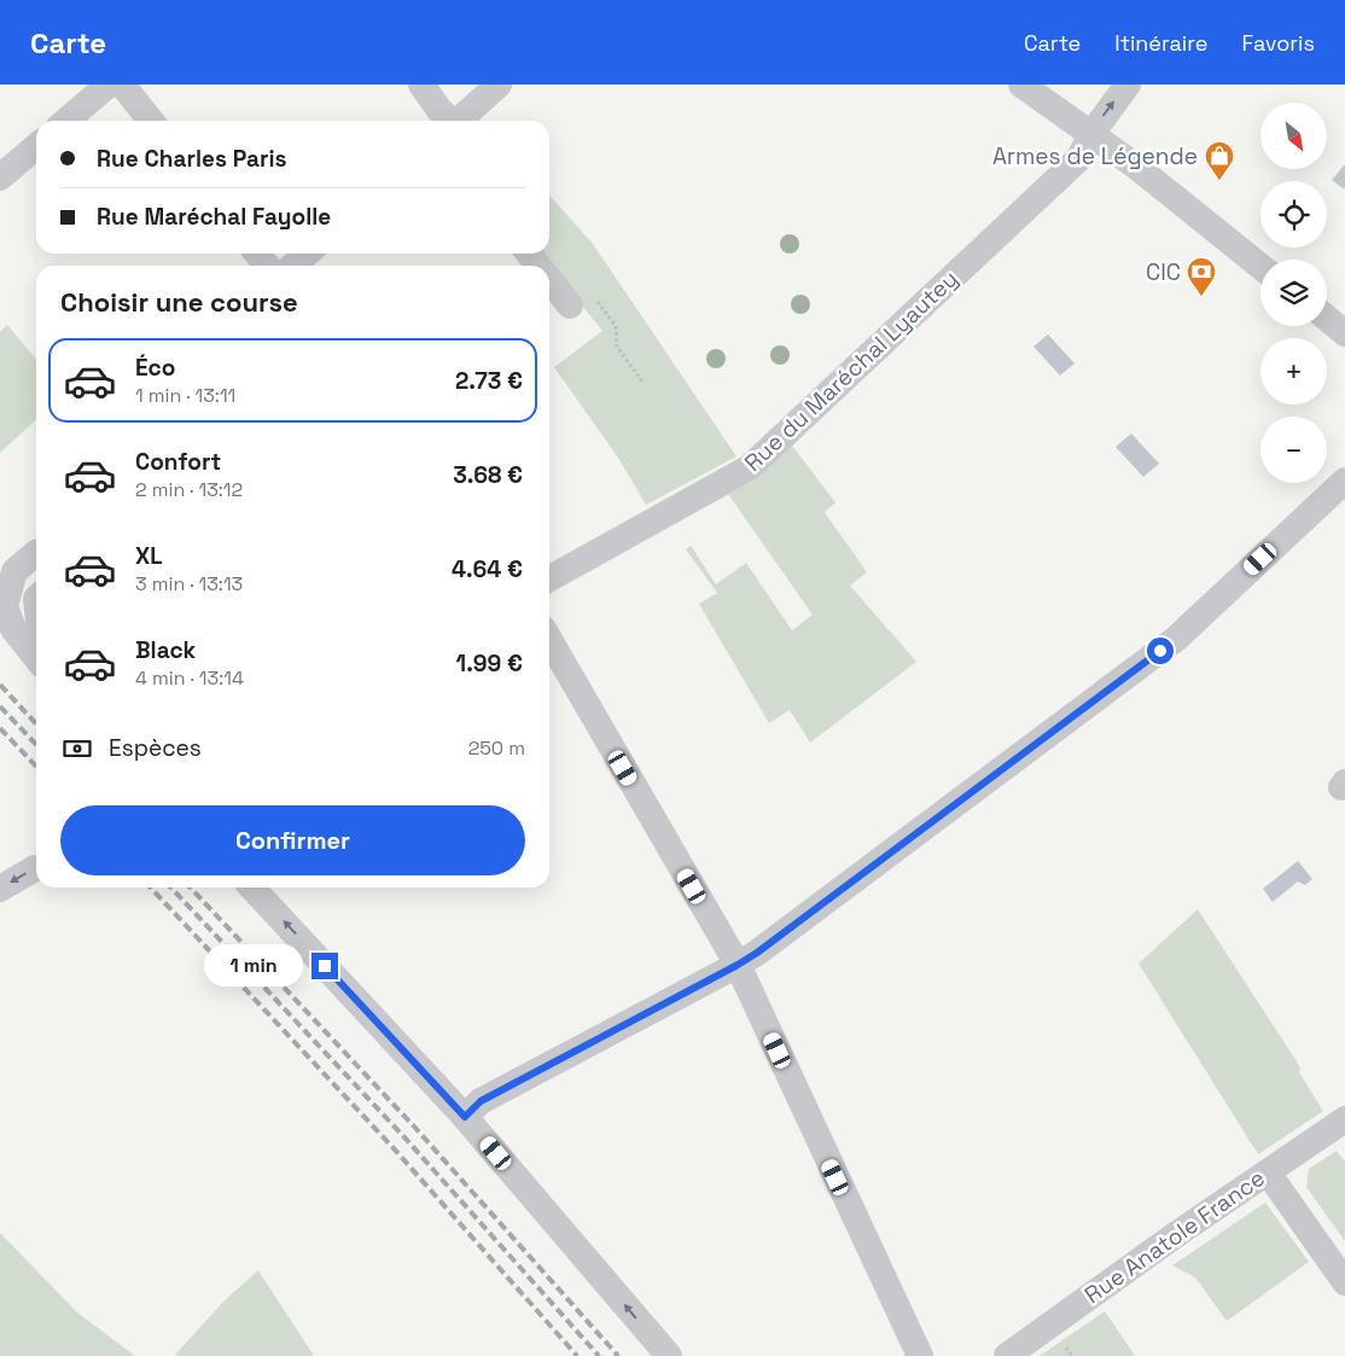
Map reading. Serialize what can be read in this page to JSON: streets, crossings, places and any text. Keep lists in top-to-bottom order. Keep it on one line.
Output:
{"streets":{"street":["Rue du Maréchal Lyautey","Rue Anatole France"]},"places":{"shop":["Armes de Légende"],"bank":["CIC"]},"north":"bottom right","page":{"header":"Carte","nav":["Carte","Itinéraire","Favoris"],"map_buttons":["+","−"],"banner":["Rue Charles Paris","Rue Maréchal Fayolle"],"heading":"Choisir une course","list":[{"name":"Éco","note":"1 min · 13:11","value":"2.73 €"},{"name":"Confort","note":"2 min · 13:12","value":"3.68 €"},{"name":"XL","note":"3 min · 13:13","value":"4.64 €"},{"name":"Black","note":"4 min · 13:14","value":"1.99 €"}],"pay":["Espèces","250 m"],"buttons":"Confirmer","bubble":"1 min"}}
